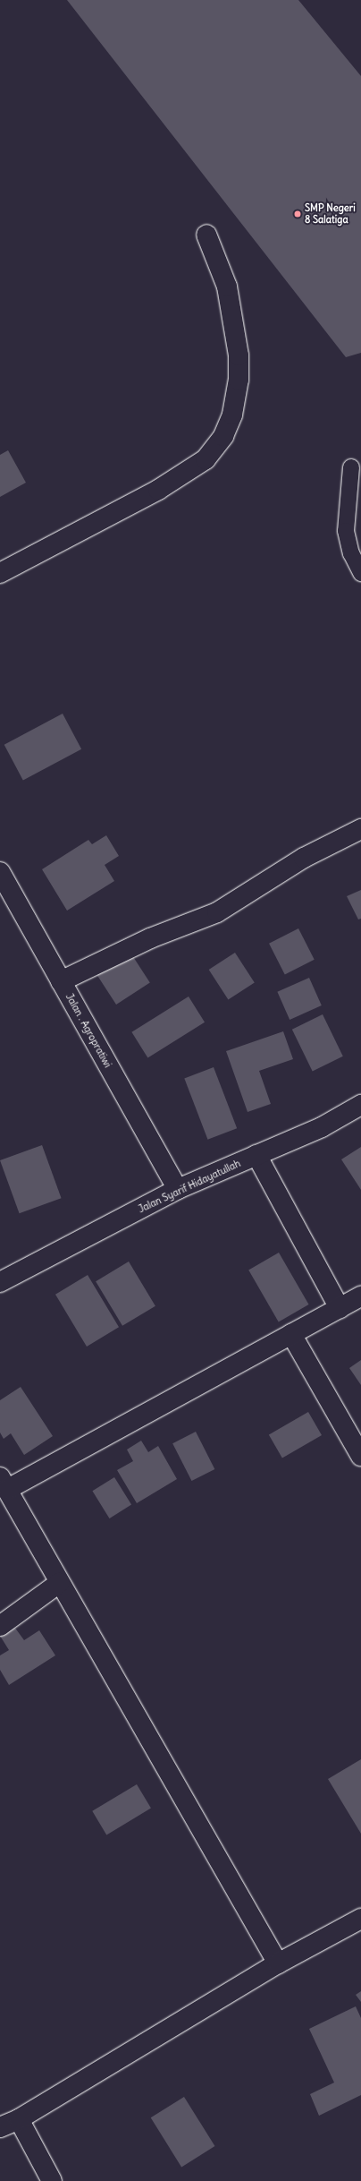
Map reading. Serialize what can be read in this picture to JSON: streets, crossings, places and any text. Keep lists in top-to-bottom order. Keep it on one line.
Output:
{"streets":{"street":["Jalan . Agropratiwi","Jalan Syarif Hidayatullah"]},"crossings":[["Jalan . Agropratiwi","Jalan Syarif Hidayatullah"]],"places":["SMP Negeri 8 Salatiga"]}
